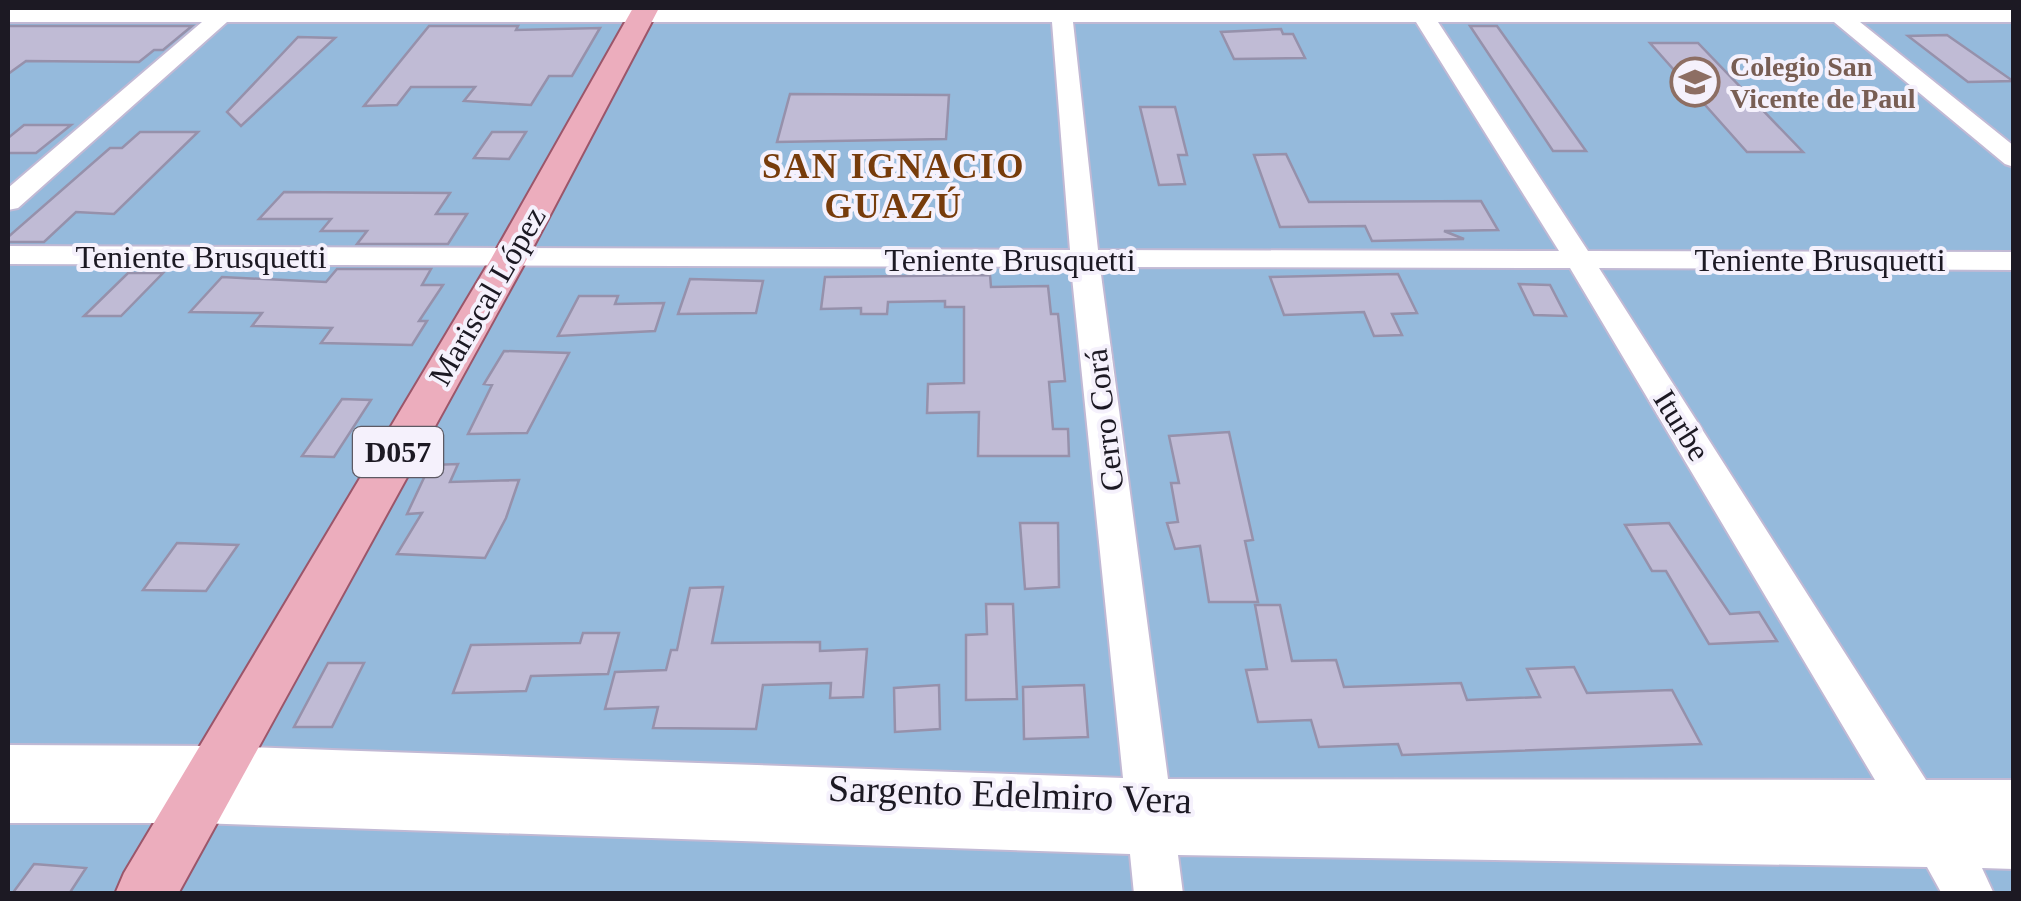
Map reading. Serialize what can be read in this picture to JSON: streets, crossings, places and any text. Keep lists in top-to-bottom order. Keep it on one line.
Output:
{"streets":{"main road":["Mariscal López","D057"],"street":["Teniente Brusquetti","Cerro Corá","Iturbe","Sargento Edelmiro Vera"]},"crossings":[["Teniente Brusquetti","Mariscal López"],["Teniente Brusquetti","Cerro Corá"],["Teniente Brusquetti","Iturbe"],["Mariscal López","Sargento Edelmiro Vera"],["Cerro Corá","Sargento Edelmiro Vera"],["Iturbe","Sargento Edelmiro Vera"]],"districts":["SAN IGNACIO GUAZÚ"],"places":{"school or university":["Colegio San Vicente de Paul"]}}
